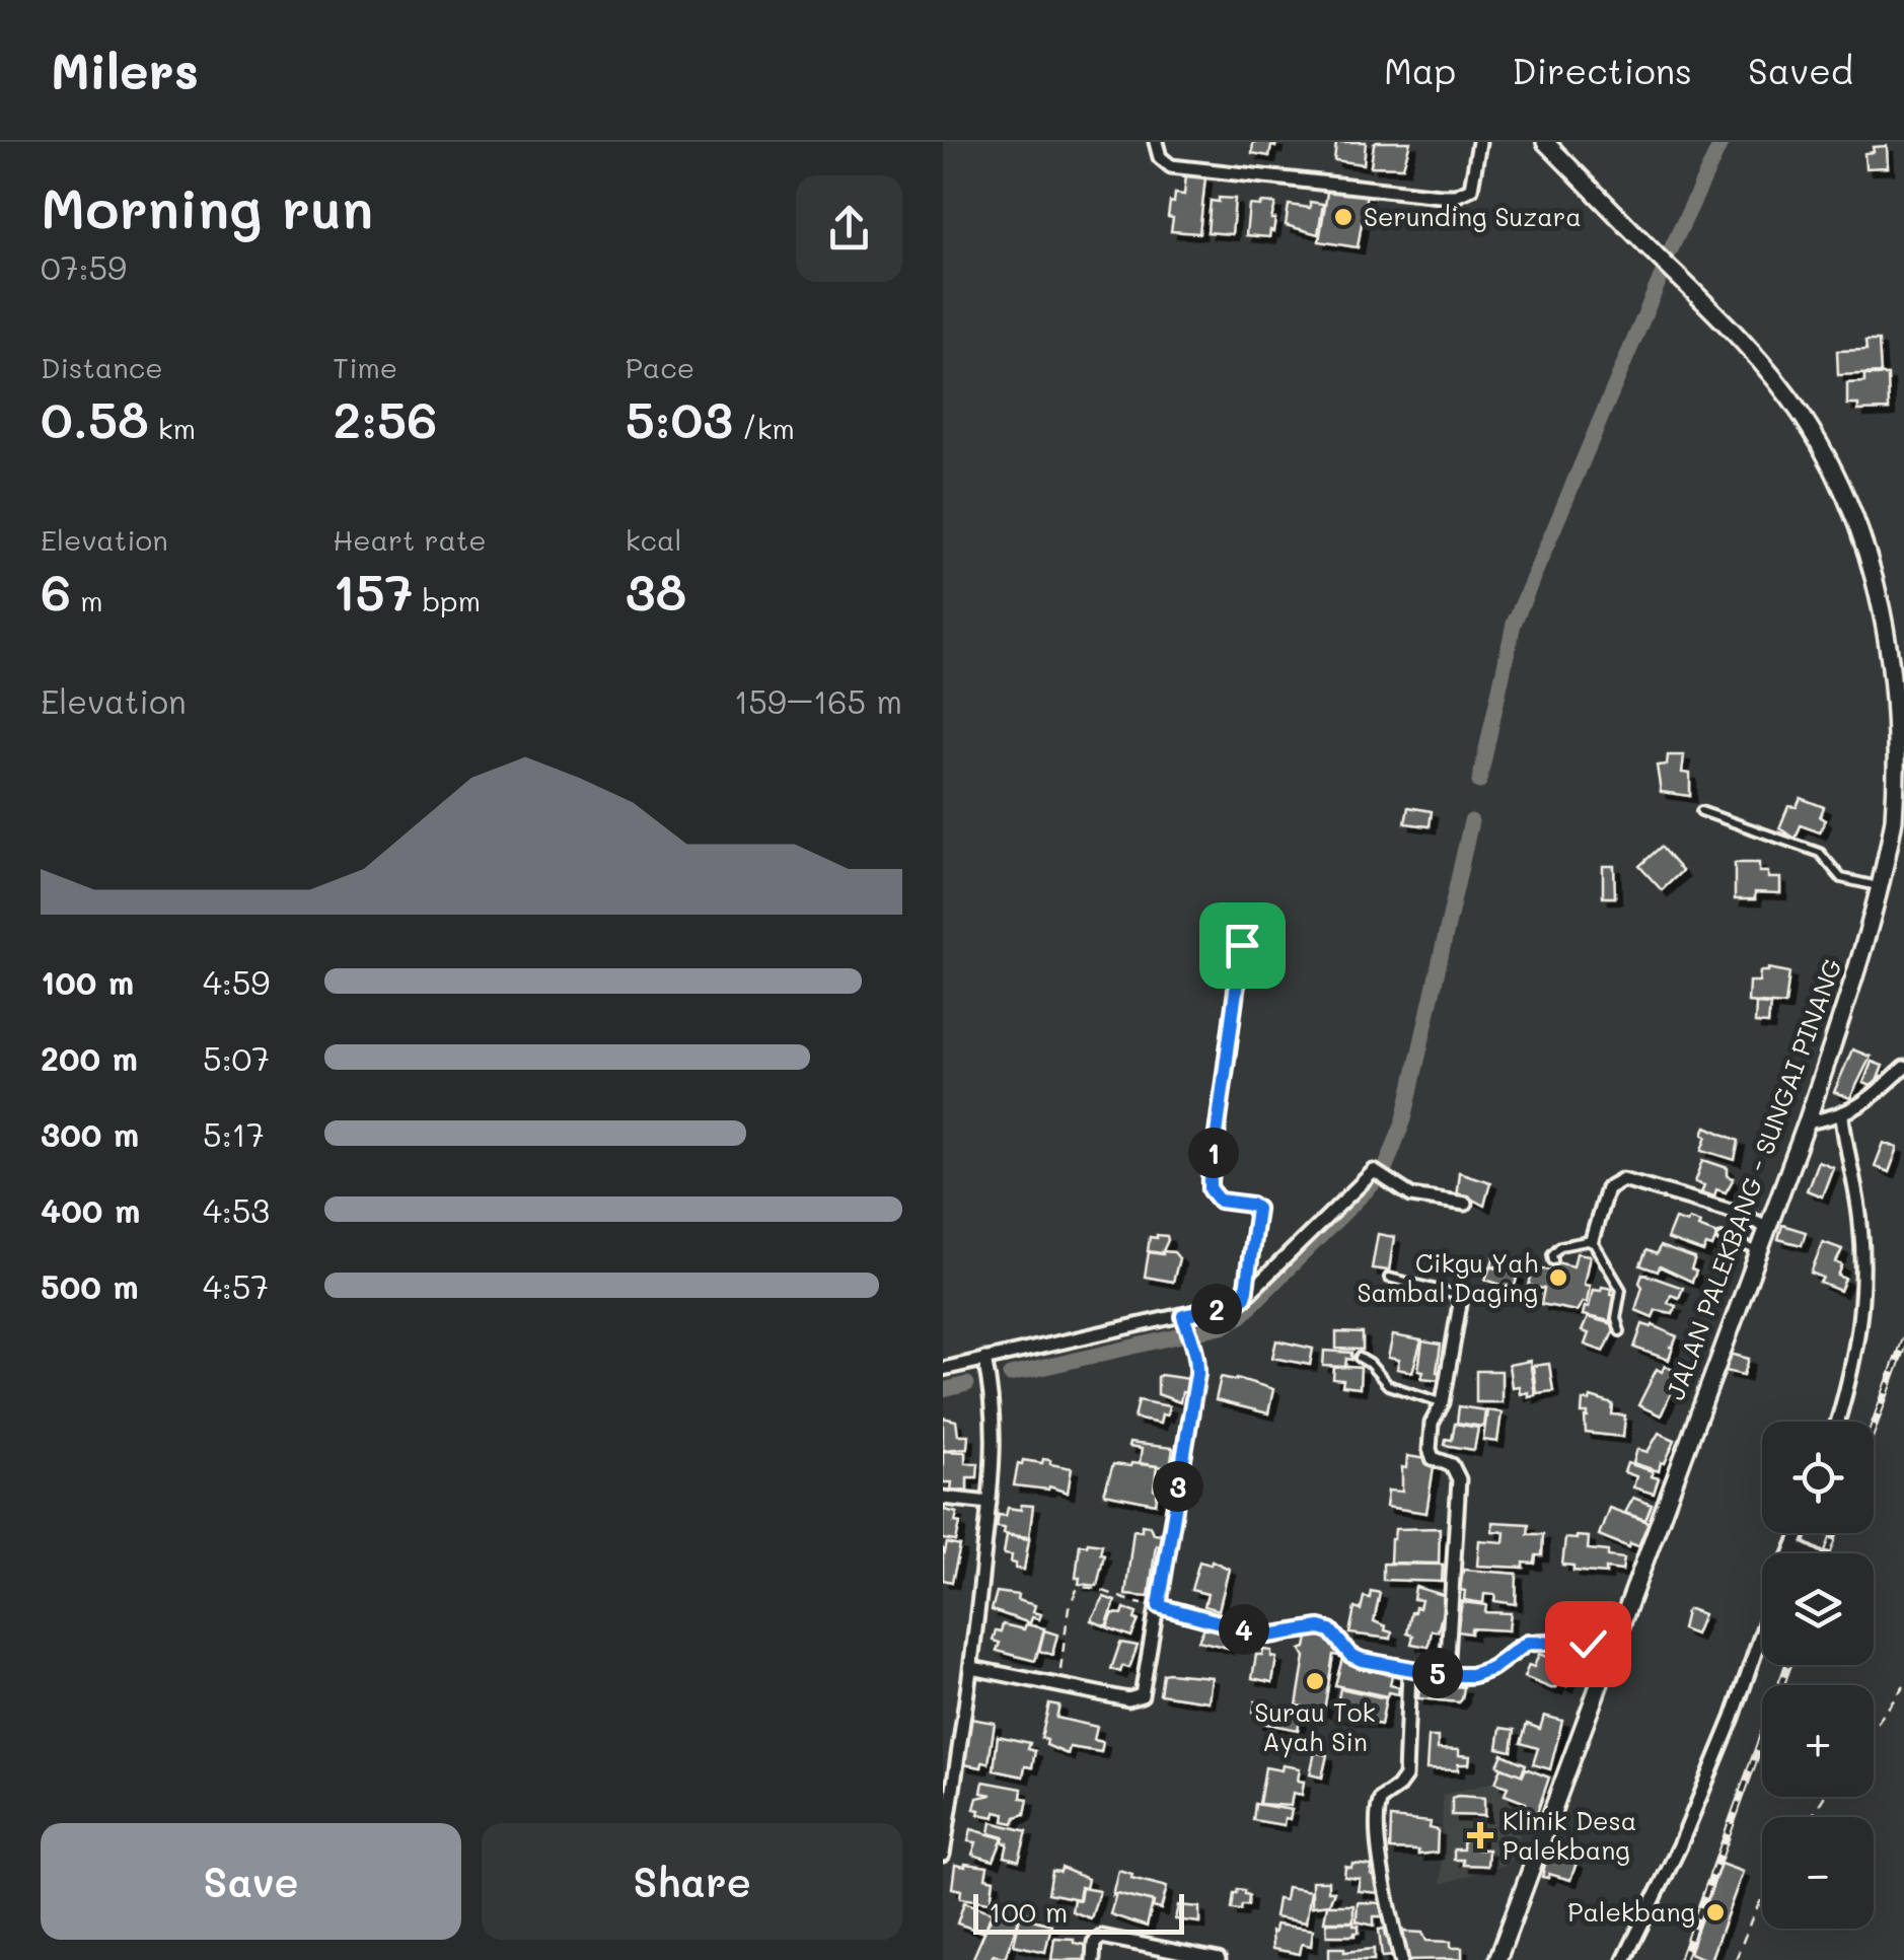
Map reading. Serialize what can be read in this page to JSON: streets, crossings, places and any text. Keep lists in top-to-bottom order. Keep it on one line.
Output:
{"streets":{"street":["JALAN PALEKBANG - SUNGAI PINANG"]},"places":{"other":["Serunding Suzara","Cikgu Yah Sambal Daging","Surau Tok Ayah Sin","Palekbang"],"health":["Klinik Desa Palekbang"]},"scale_bar":"100 m","page":{"header":"Milers","nav":["Map","Directions","Saved"],"heading":["Morning run","07:59"],"stats":[["Distance","0.58 km"],["Time","2:56"],["Pace","5:03 /km"],["Elevation","6 m"],["Heart rate","157 bpm"],["kcal","38"]],"chart":["Elevation","159–165 m"],"list":[{"name":"100 m","note":"4:59"},{"name":"200 m","note":"5:07"},{"name":"300 m","note":"5:17"},{"name":"400 m","note":"4:53"},{"name":"500 m","note":"4:57"}],"pins":["1","2","3","4","5"],"map_buttons":["+","−"],"buttons":["Save","Share"],"scale":"100 m"}}
